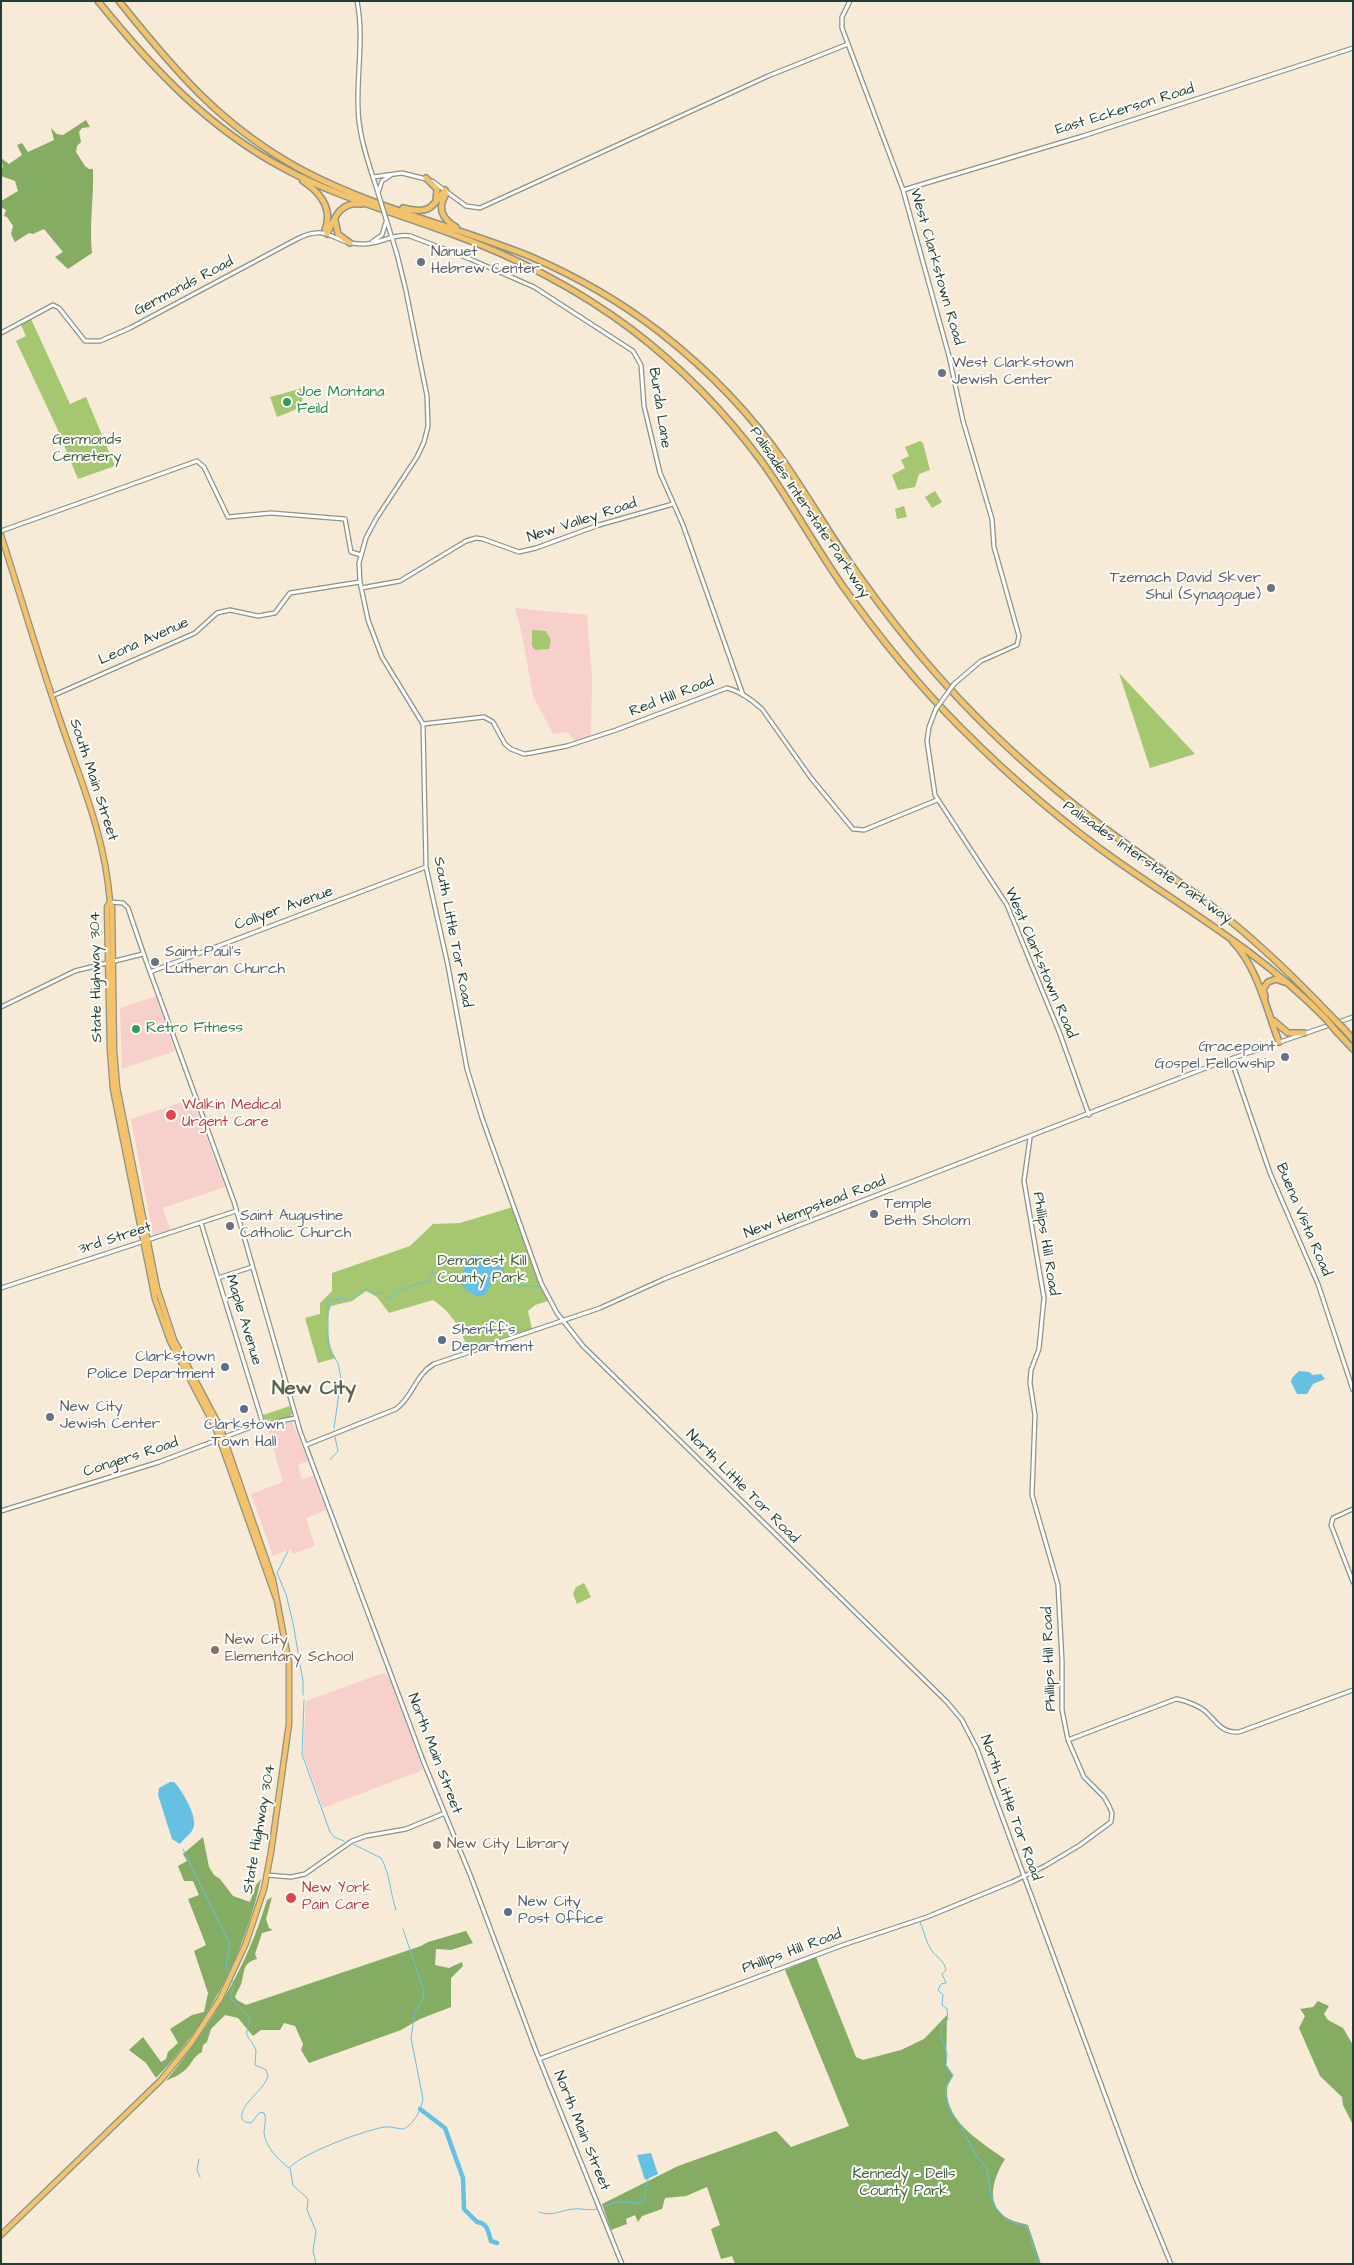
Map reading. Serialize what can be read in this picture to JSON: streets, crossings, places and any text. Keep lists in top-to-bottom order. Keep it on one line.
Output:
{"streets":{"highway":["Palisades Interstate Parkway"],"main road":["South Main Street","State Highway 304"],"street":["East Eckerson Road","West Clarkstown Road","Germonds Road","Burda Lane","New Valley Road","Leona Avenue","Red Hill Road","Collyer Avenue","South Little Tor Road","New Hempstead Road","Buena Vista Road","3rd Street","Phillips Hill Road","Maple Avenue","Congers Road","North Little Tor Road","North Main Street"]},"crossings":[["East Eckerson Road","West Clarkstown Road"],["West Clarkstown Road","Red Hill Road"],["West Clarkstown Road","New Hempstead Road"],["Burda Lane","New Valley Road"],["Burda Lane","Red Hill Road"],["Leona Avenue","South Main Street"],["Red Hill Road","South Little Tor Road"],["South Main Street","State Highway 304"],["Collyer Avenue","South Little Tor Road"],["South Little Tor Road","New Hempstead Road"],["South Little Tor Road","North Little Tor Road"],["State Highway 304","3rd Street"],["State Highway 304","Congers Road"],["New Hempstead Road","Buena Vista Road"],["New Hempstead Road","Phillips Hill Road"],["New Hempstead Road","North Little Tor Road"],["New Hempstead Road","North Main Street"],["3rd Street","Maple Avenue"],["Phillips Hill Road","North Little Tor Road"],["Phillips Hill Road","North Main Street"],["Maple Avenue","Congers Road"],["Congers Road","North Main Street"]],"districts":["New City"],"parks":["Germonds Cemetery","Demarest Kill County Park","Kennedy - Dells County Park"],"places":["Nanuet Hebrew Center","West Clarkstown Jewish Center","Joe Montana Feild","Tzemach David Skver Shul (Synagogue)","Saint Paul's Lutheran Church","Retro Fitness","Gracepoint Gospel Fellowship","Walkin Medical Urgent Care","Temple Beth Sholom","Saint Augustine Catholic Church","Sheriff's Department","Clarkstown Police Department","Clarkstown Town Hall","New City Jewish Center","New City Elementary School","New City Library","New York Pain Care","New City Post Office"]}
